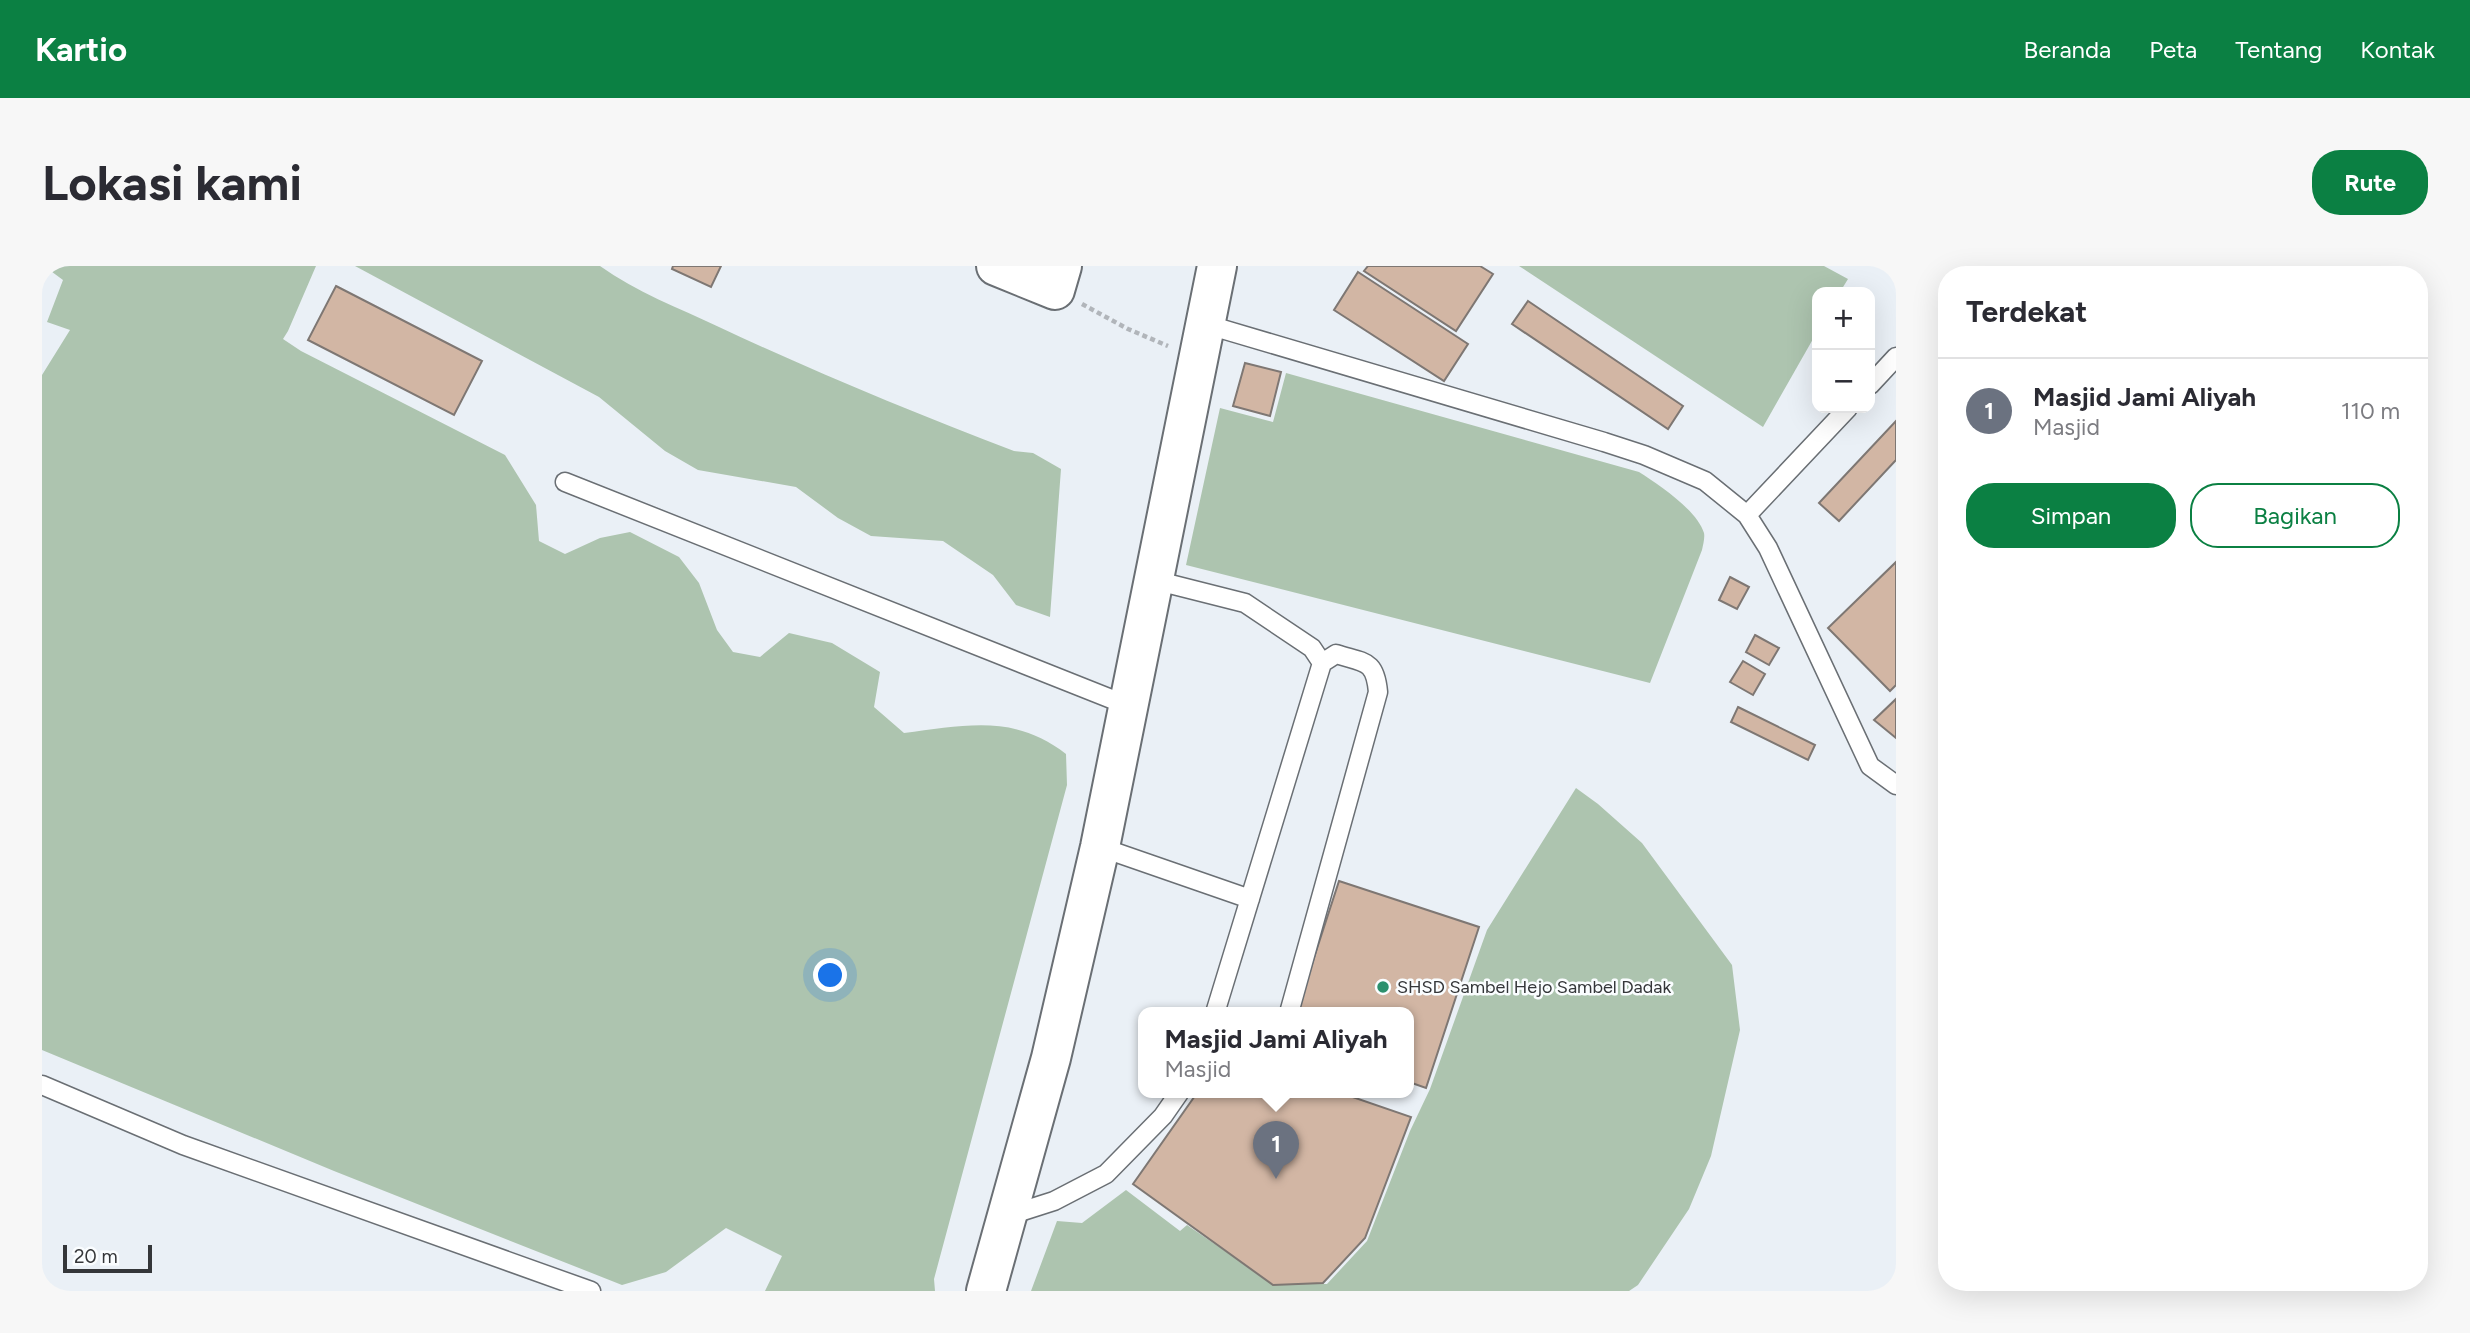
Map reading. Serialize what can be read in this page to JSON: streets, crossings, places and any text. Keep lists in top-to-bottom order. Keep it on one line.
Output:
{"places":["SHSD Sambel Hejo Sambel Dadak"],"scale_bar":"20 m","page":{"header":"Kartio","nav":["Beranda","Peta","Tentang","Kontak"],"buttons":["Rute",["Simpan","Bagikan"]],"title":"Lokasi kami","heading":"Terdekat","map_buttons":["+","−"],"list":[{"mark":"1","name":"Masjid Jami Aliyah","note":"Masjid","value":"110 m"}],"popup":["Masjid Jami Aliyah","Masjid"],"pins":"1","scale":"20 m"}}
